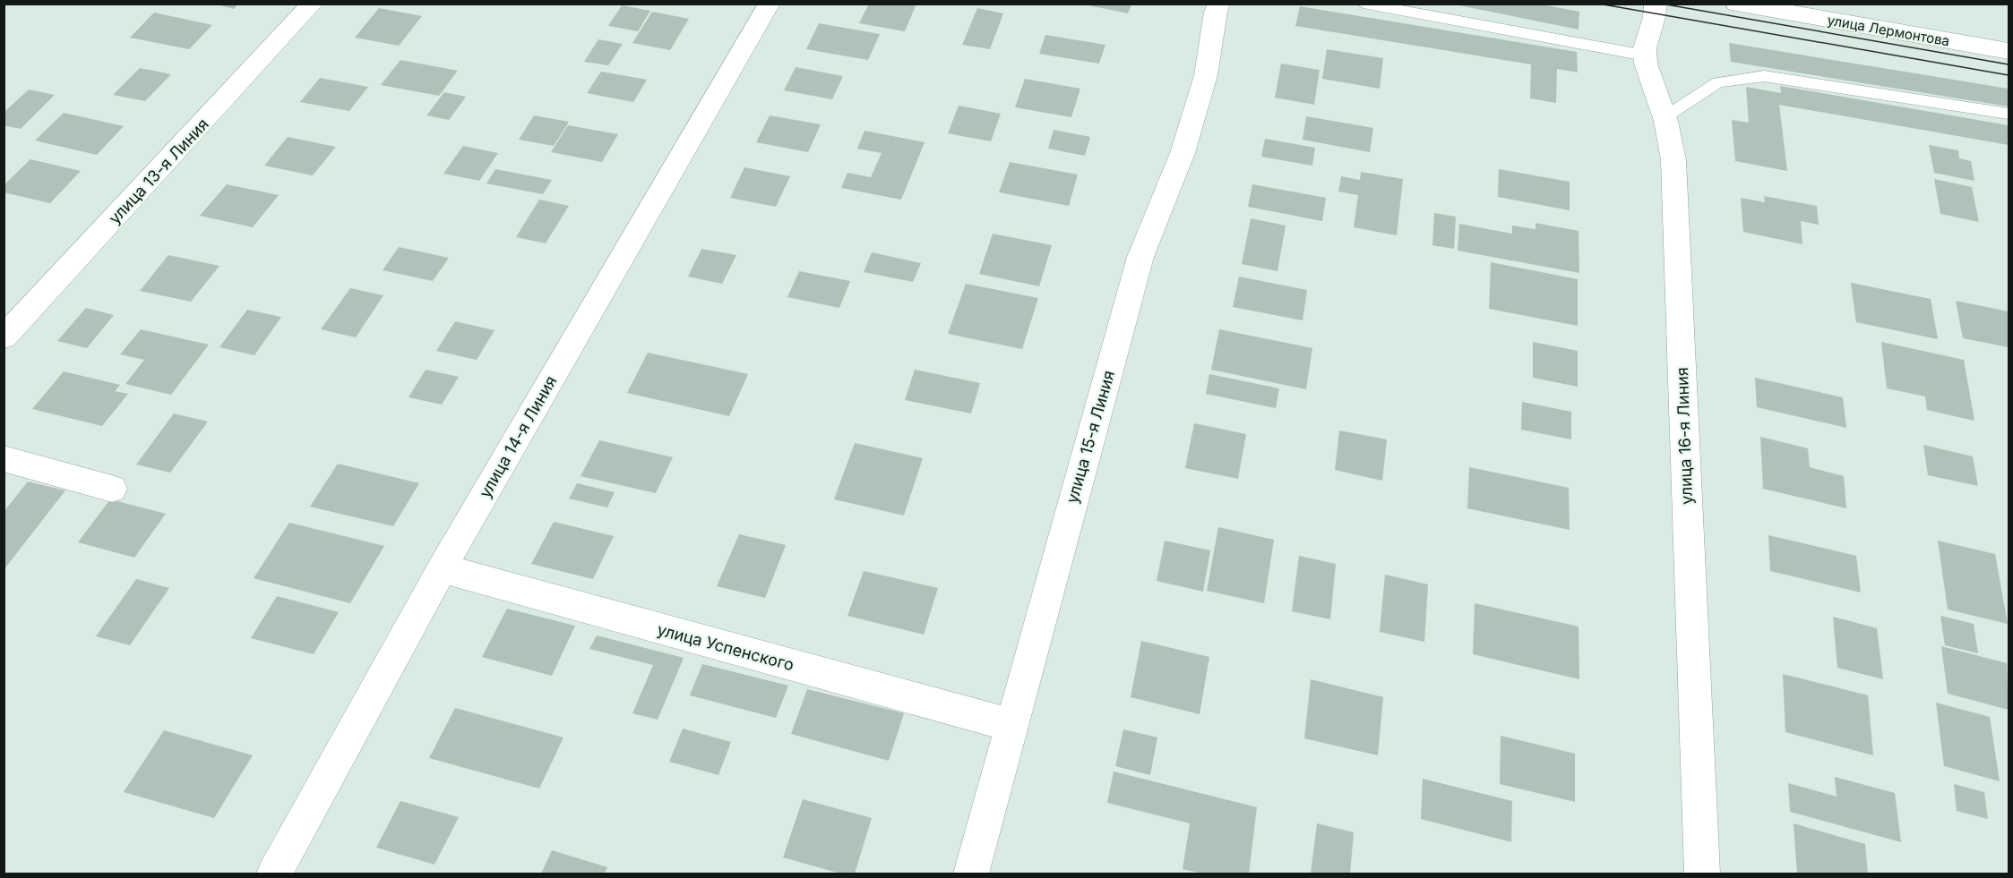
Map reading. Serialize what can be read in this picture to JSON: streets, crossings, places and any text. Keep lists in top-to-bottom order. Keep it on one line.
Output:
{"streets":{"street":["улица Лермонтова","улица 13-я Линия","улица 16-я Линия","улица 14-я Линия","улица 15-я Линия","улица Успенского"]},"crossings":[["улица 14-я Линия","улица Успенского"],["улица 15-я Линия","улица Успенского"]]}
